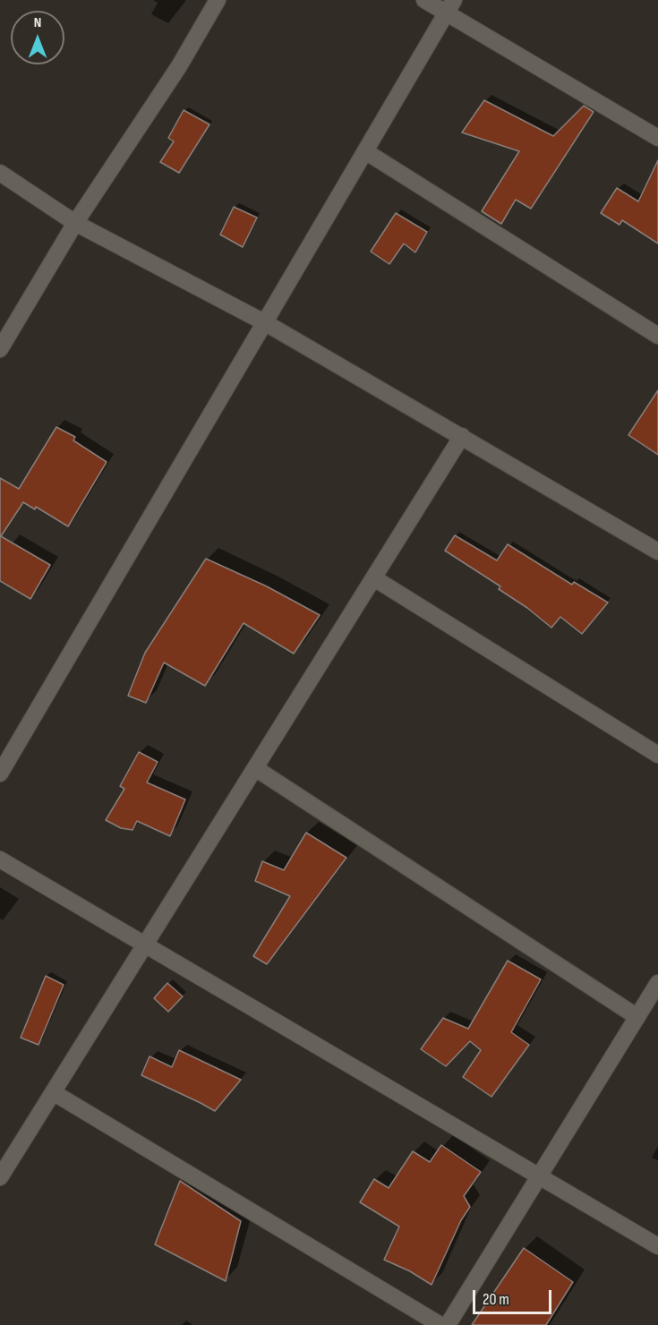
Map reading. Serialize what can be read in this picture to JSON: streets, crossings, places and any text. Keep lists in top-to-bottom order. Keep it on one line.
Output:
{"scale_bar":"20 m","north":"top"}
